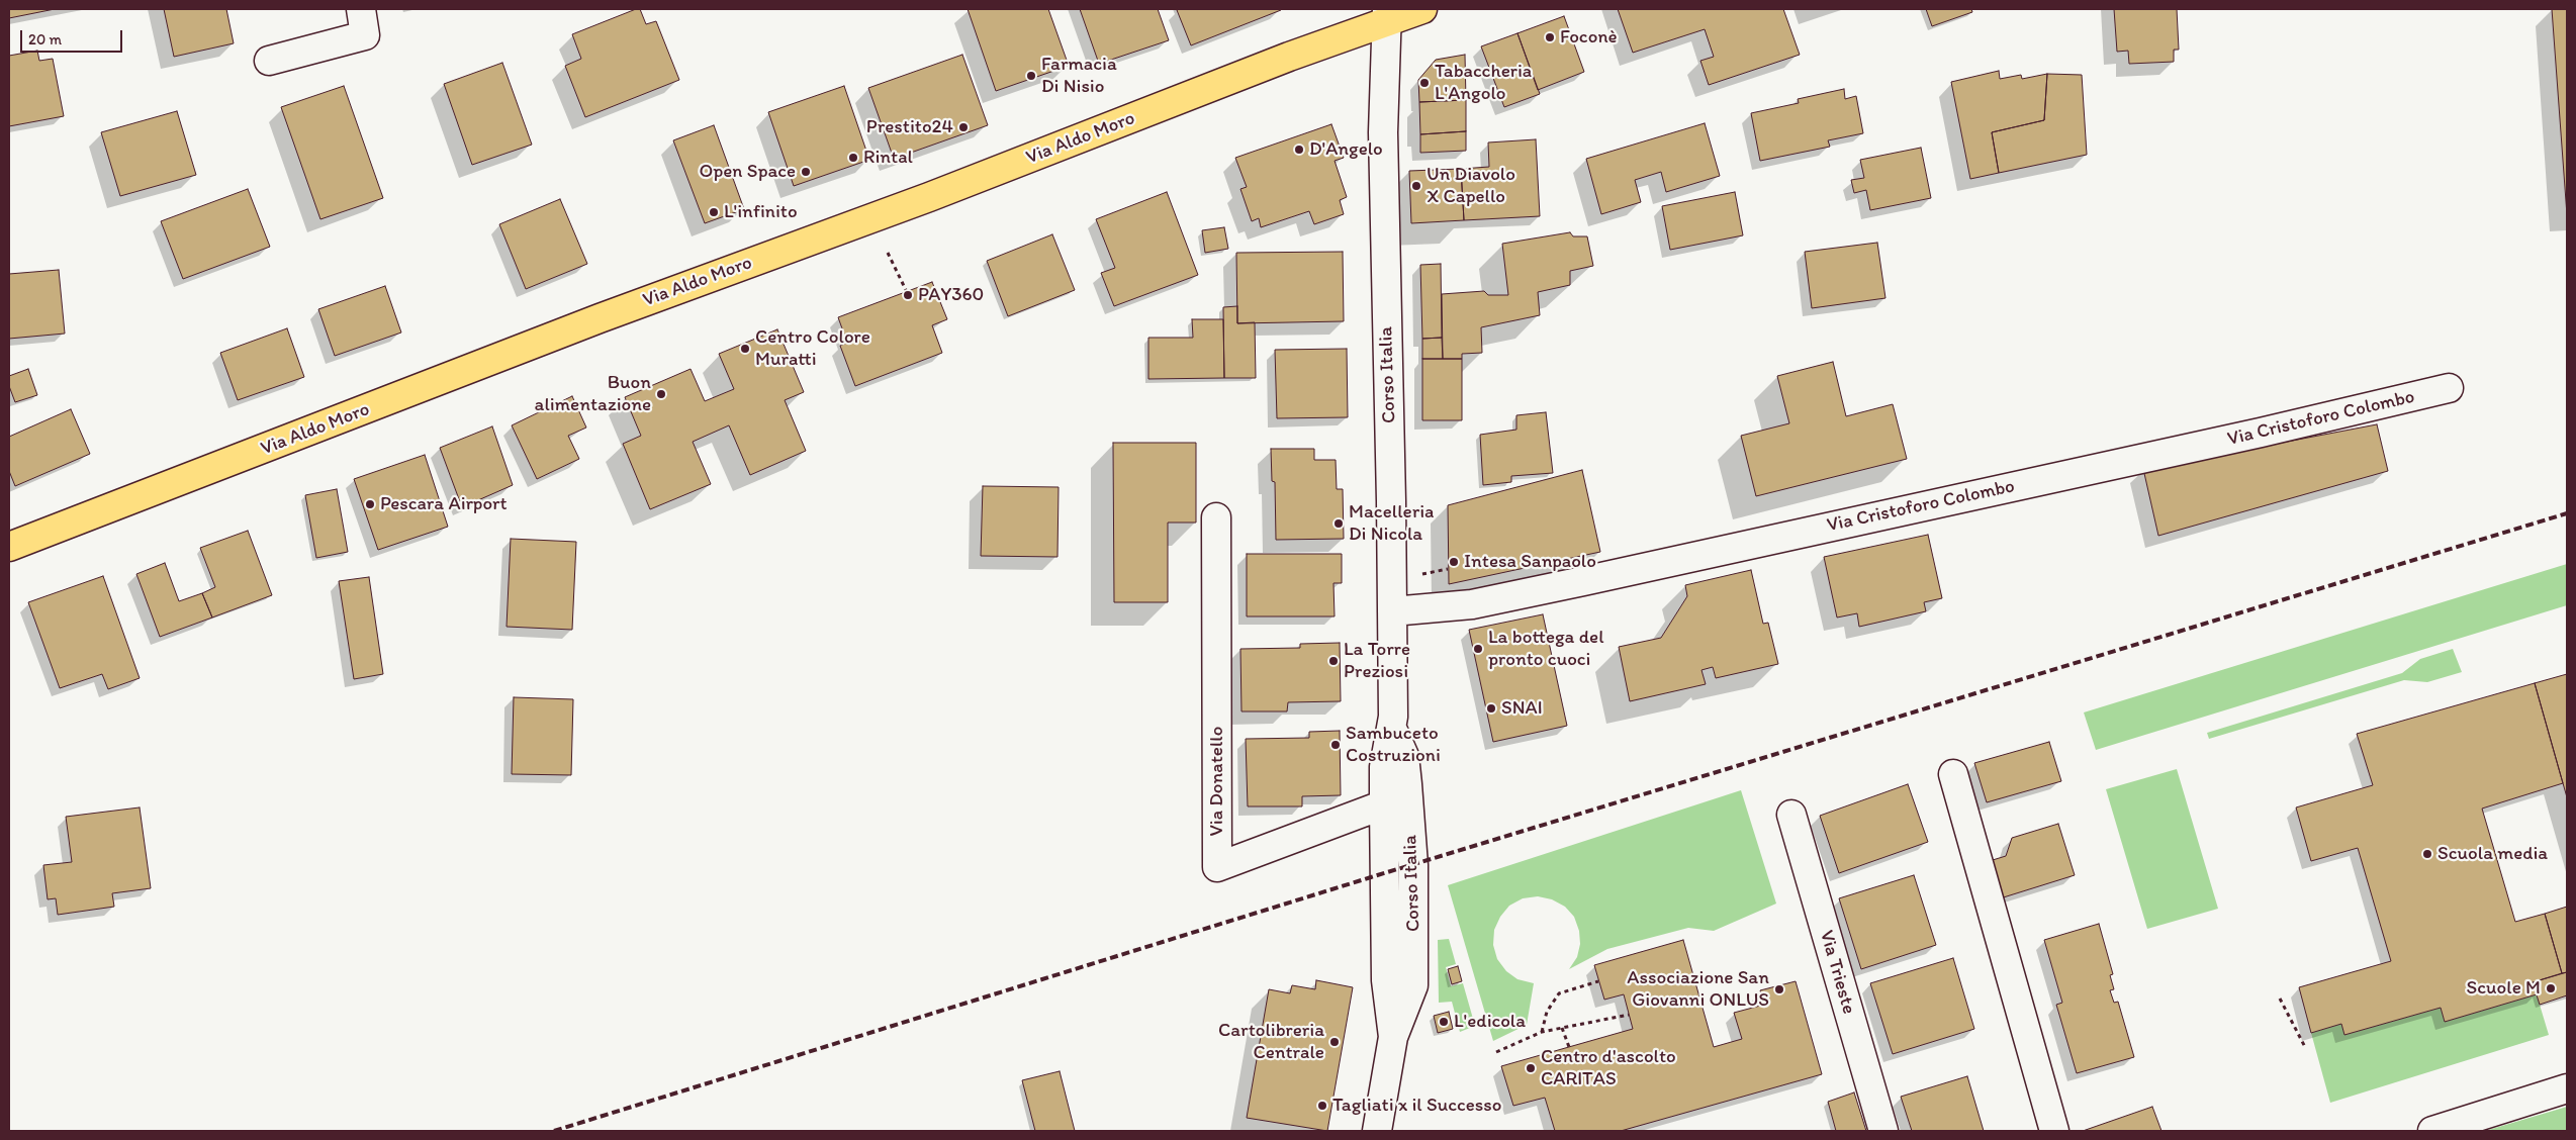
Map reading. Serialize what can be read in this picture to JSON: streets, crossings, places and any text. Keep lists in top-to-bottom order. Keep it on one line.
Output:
{"streets":{"main road":["Via Aldo Moro"],"street":["Corso Italia","Via Cristoforo Colombo","Via Donatello","Via Trieste"]},"crossings":[["Via Aldo Moro","Corso Italia"],["Corso Italia","Via Cristoforo Colombo"],["Corso Italia","Via Donatello"]],"places":["Foconè","Farmacia Di Nisio","Tabaccheria L'Angolo","Prestito24","D'Angelo","Rintal","Open Space","Un Diavolo X Capello","L'infinito","PAY360","Centro Colore Muratti","Buon alimentazione","Pescara Airport","Macelleria Di Nicola","Intesa Sanpaolo","La bottega del pronto cuoci","La Torre Preziosi","SNAI","Sambuceto Costruzioni","Scuola media","Scuole M","Associazione San Giovanni ONLUS","L'edicola","Cartolibreria Centrale","Centro d'ascolto CARITAS","Tagliati x il Successo"],"scale_bar":"20 m"}
